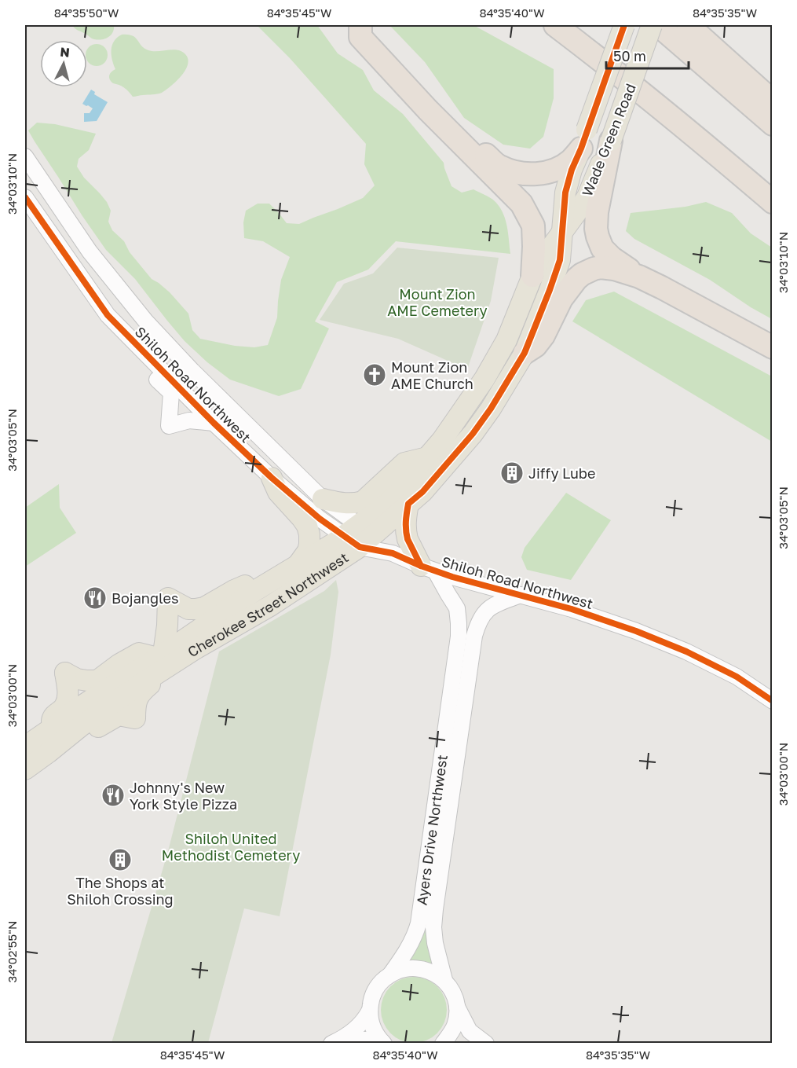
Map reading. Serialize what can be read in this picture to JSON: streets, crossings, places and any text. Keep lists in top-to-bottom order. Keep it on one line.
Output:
{"streets":{"main road":["Wade Green Road","Cherokee Street Northwest"],"street":["Shiloh Road Northwest","Ayers Drive Northwest"]},"crossings":[["Wade Green Road","Cherokee Street Northwest"],["Shiloh Road Northwest","Cherokee Street Northwest"],["Shiloh Road Northwest","Ayers Drive Northwest"]],"parks":["Mount Zion AME Cemetery","Shiloh United Methodist Cemetery"],"places":{"church":["Mount Zion AME Church"],"building":["Jiffy Lube","The Shops at Shiloh Crossing"],"restaurant":["Bojangles","Johnny's New York Style Pizza"]},"scale_bar":"50 m","north":"top","coordinates":["84°35'50\"W","84°35'45\"W","84°35'40\"W","84°35'35\"W","34°03'10\"N","34°03'05\"N","34°03'00\"N","34°02'55\"N"]}
